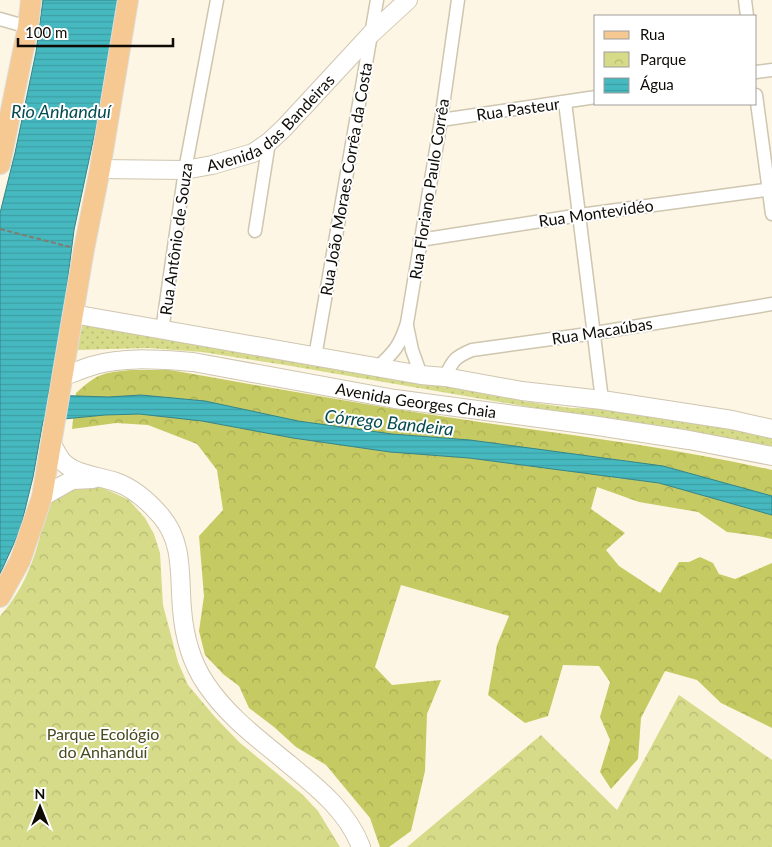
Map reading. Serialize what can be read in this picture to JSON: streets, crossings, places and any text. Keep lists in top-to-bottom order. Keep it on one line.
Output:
{"streets":{"main road":["Avenida das Bandeiras","Avenida Georges Chaia"],"street":["Rua Pasteur","Rua João Moraes Corrêa da Costa","Rua Floriano Paulo Corrêa","Rua Montevidéo","Rua Antônio de Souza","Rua Macaúbas"]},"crossings":[["Rua Pasteur","Rua Floriano Paulo Corrêa"],["Avenida das Bandeiras","Rua João Moraes Corrêa da Costa"],["Avenida das Bandeiras","Rua Antônio de Souza"],["Rua João Moraes Corrêa da Costa","Avenida Georges Chaia"],["Rua Floriano Paulo Corrêa","Rua Montevidéo"],["Rua Floriano Paulo Corrêa","Avenida Georges Chaia"],["Rua Antônio de Souza","Avenida Georges Chaia"],["Rua Macaúbas","Avenida Georges Chaia"]],"water":["Rio Anhanduí","Córrego Bandeira"],"parks":["Parque Ecológio do Anhanduí"],"legend":["Rua","Parque","Água"],"scale_bar":"100 m","north":"top"}
